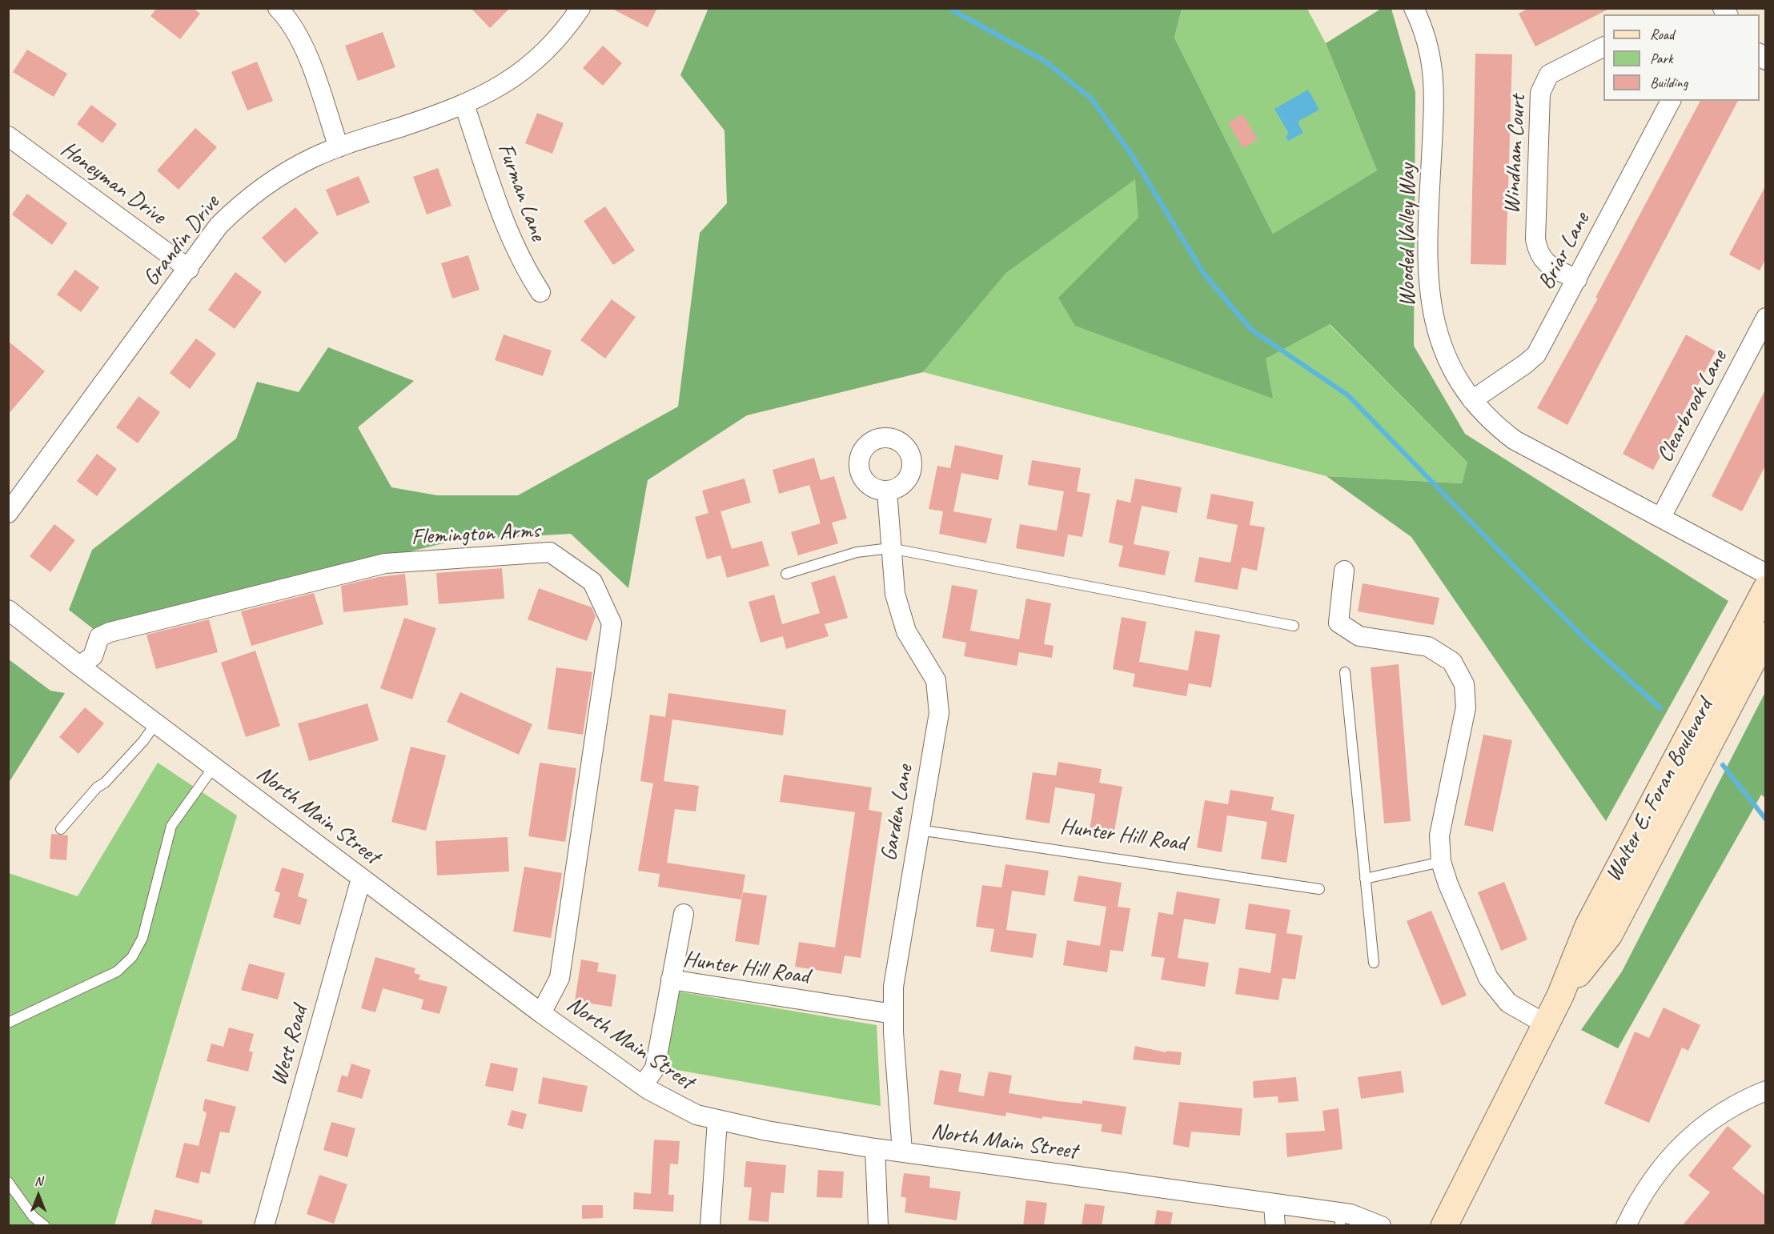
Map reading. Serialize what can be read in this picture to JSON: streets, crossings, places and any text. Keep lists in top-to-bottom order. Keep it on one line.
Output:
{"streets":{"street":["Windham Court","Honeyman Drive","Furman Lane","Wooded Valley Way","Grandin Drive","Briar Lane","Clearbrook Lane","Flemington Arms","Walter E. Foran Boulevard","Garden Lane","North Main Street","Hunter Hill Road","West Road"]},"crossings":[["Windham Court","Briar Lane"],["Honeyman Drive","Grandin Drive"],["Furman Lane","Grandin Drive"],["Wooded Valley Way","Briar Lane"],["Wooded Valley Way","Clearbrook Lane"],["Flemington Arms","North Main Street"],["Garden Lane","North Main Street"],["Garden Lane","Hunter Hill Road"],["North Main Street","Hunter Hill Road"],["North Main Street","West Road"]],"legend":["Road","Park","Building"],"north":"top"}
